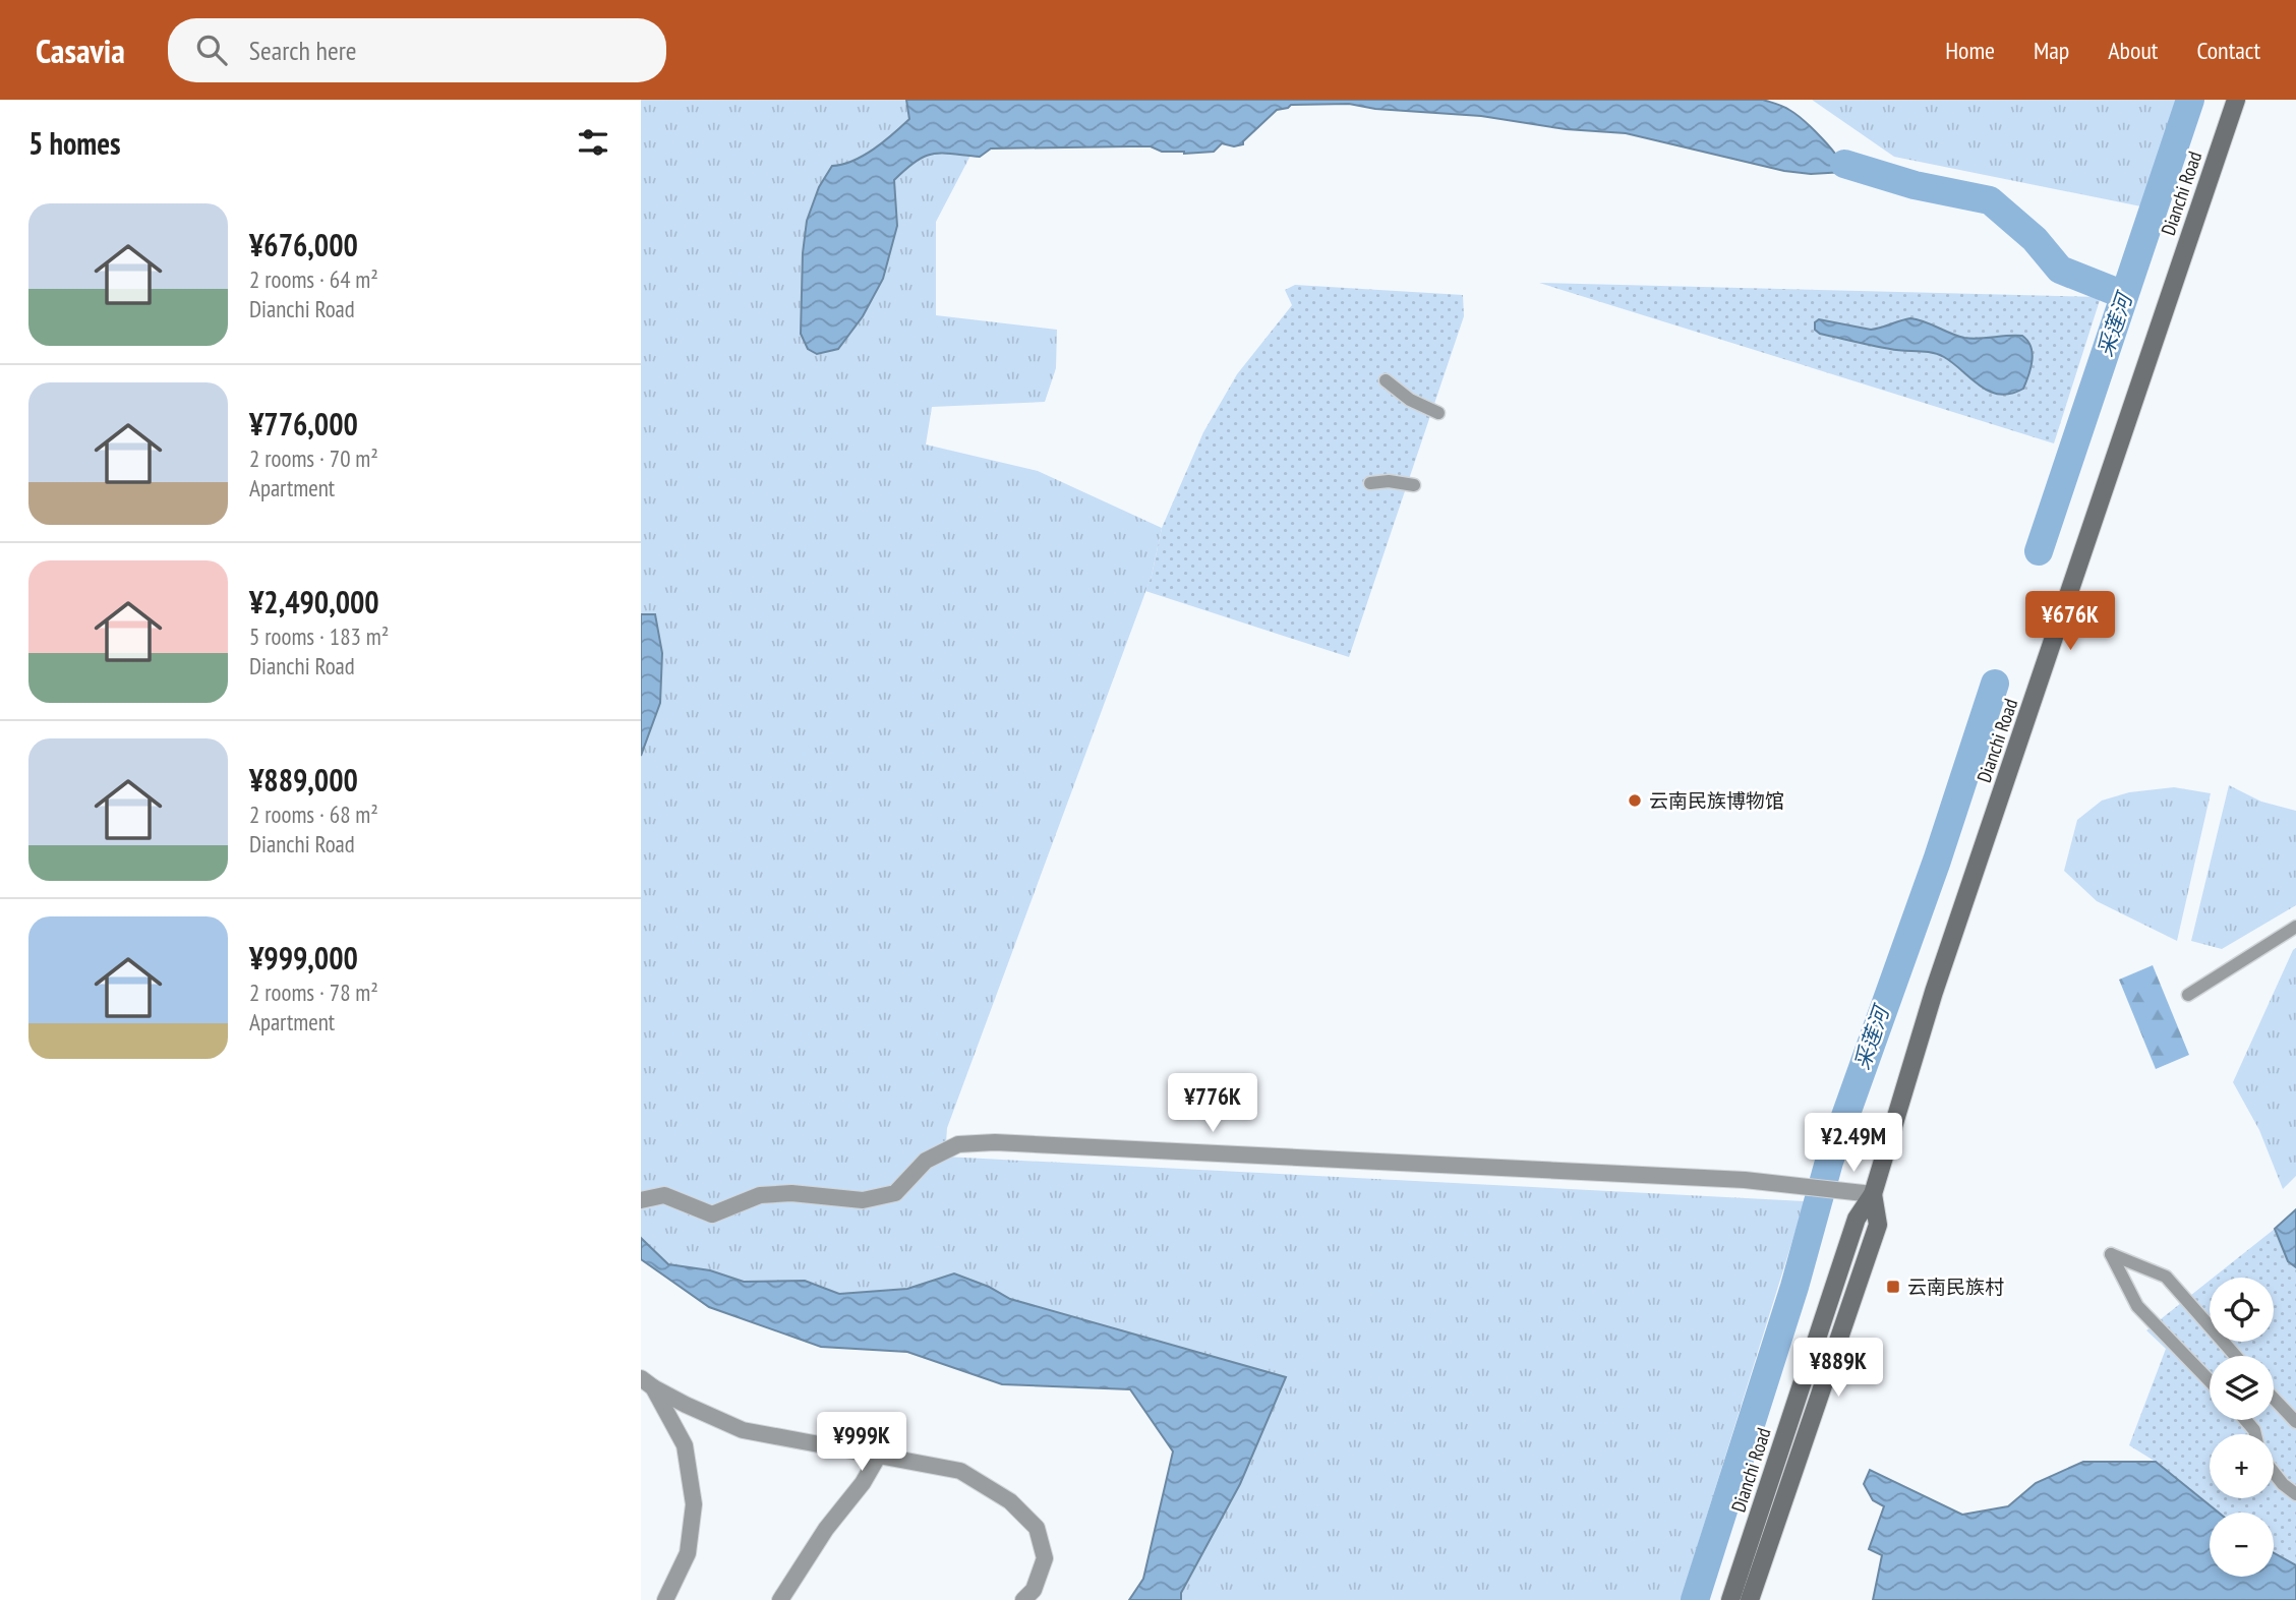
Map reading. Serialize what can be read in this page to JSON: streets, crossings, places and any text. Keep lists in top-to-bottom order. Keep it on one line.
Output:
{"streets":{"main road":["Dianchi Road"]},"water":["采莲河"],"places":{"other":["云南民族博物馆"],"transit":["云南民族村"]},"page":{"header":"Casavia","search":"Search here","nav":["Home","Map","About","Contact"],"heading":"5 homes","list":[{"name":"¥676,000","note":"2 rooms · 64 m² · Dianchi Road"},{"name":"¥776,000","note":"2 rooms · 70 m² · Apartment"},{"name":"¥2,490,000","note":"5 rooms · 183 m² · Dianchi Road"},{"name":"¥889,000","note":"2 rooms · 68 m² · Dianchi Road"},{"name":"¥999,000","note":"2 rooms · 78 m² · Apartment"}],"price":["¥676K","¥776K","¥2.49M","¥889K","¥999K"],"map_buttons":["+","−"]}}
